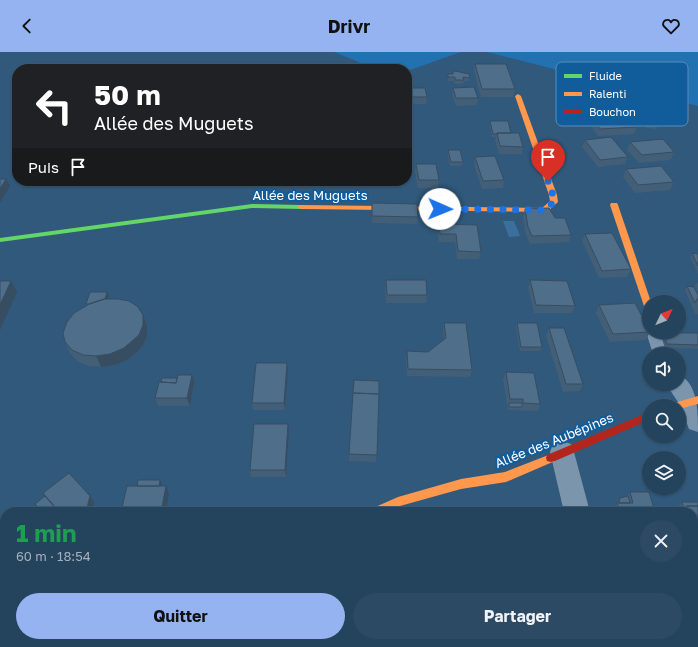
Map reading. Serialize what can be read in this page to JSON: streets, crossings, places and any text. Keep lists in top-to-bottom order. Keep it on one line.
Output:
{"streets":{"street":["Allée des Muguets","Allée des Aubépines"]},"legend":["Fluide","Ralenti","Bouchon"],"north":"top right","page":{"header":"Drivr","turn":["50 m","Allée des Muguets"],"then":"Puis","heading":["1 min","60 m · 18:54"],"buttons":["Quitter","Partager"]}}
